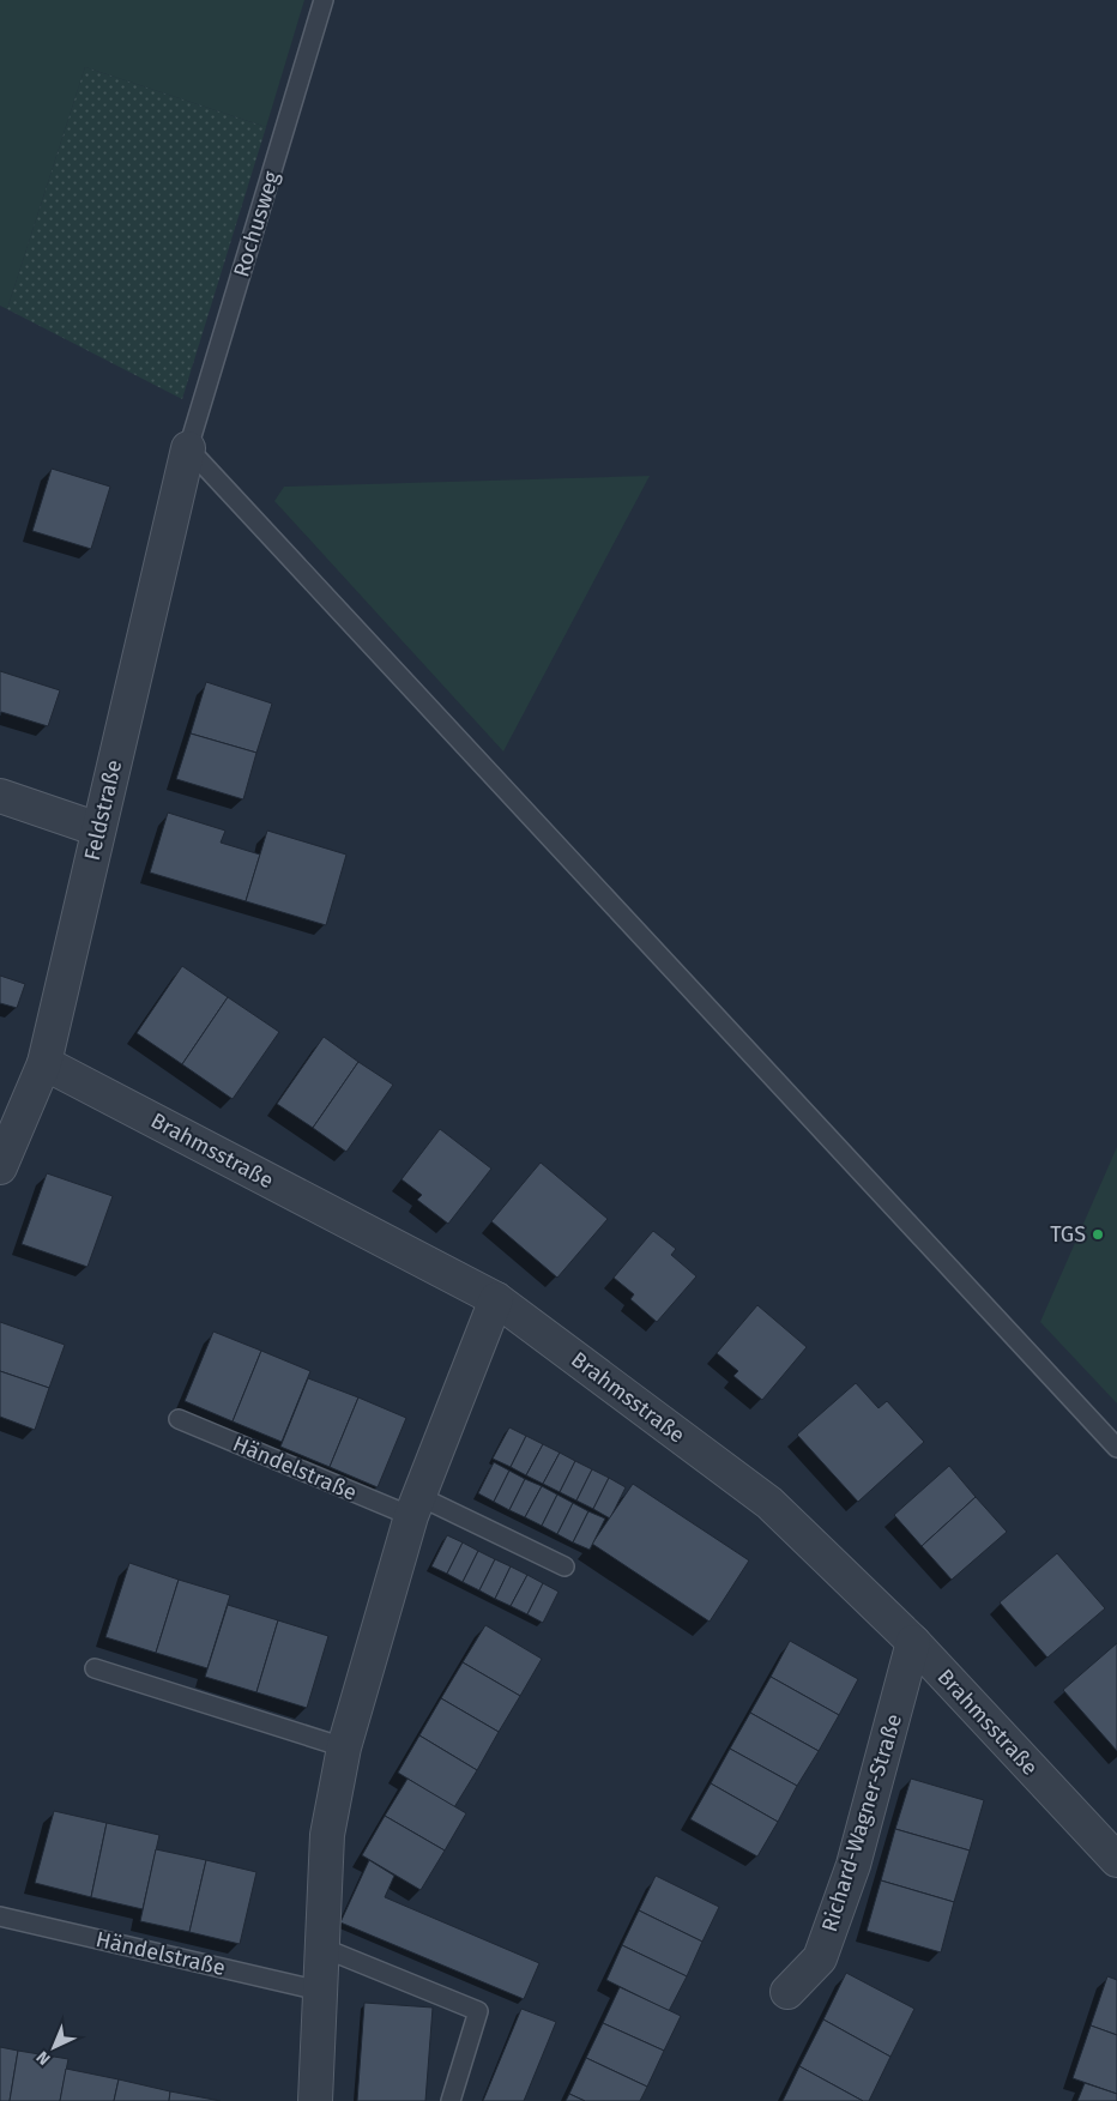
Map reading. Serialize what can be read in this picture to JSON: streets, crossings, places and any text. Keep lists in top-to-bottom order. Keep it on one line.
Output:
{"streets":{"street":["Feldstraße","Brahmsstraße","Richard-Wagner-Straße"],"lane":["Rochusweg","Händelstraße"]},"crossings":[["Rochusweg","Feldstraße"],["Feldstraße","Brahmsstraße"],["Brahmsstraße","Richard-Wagner-Straße"]],"places":["TGS"],"north":"bottom left"}
